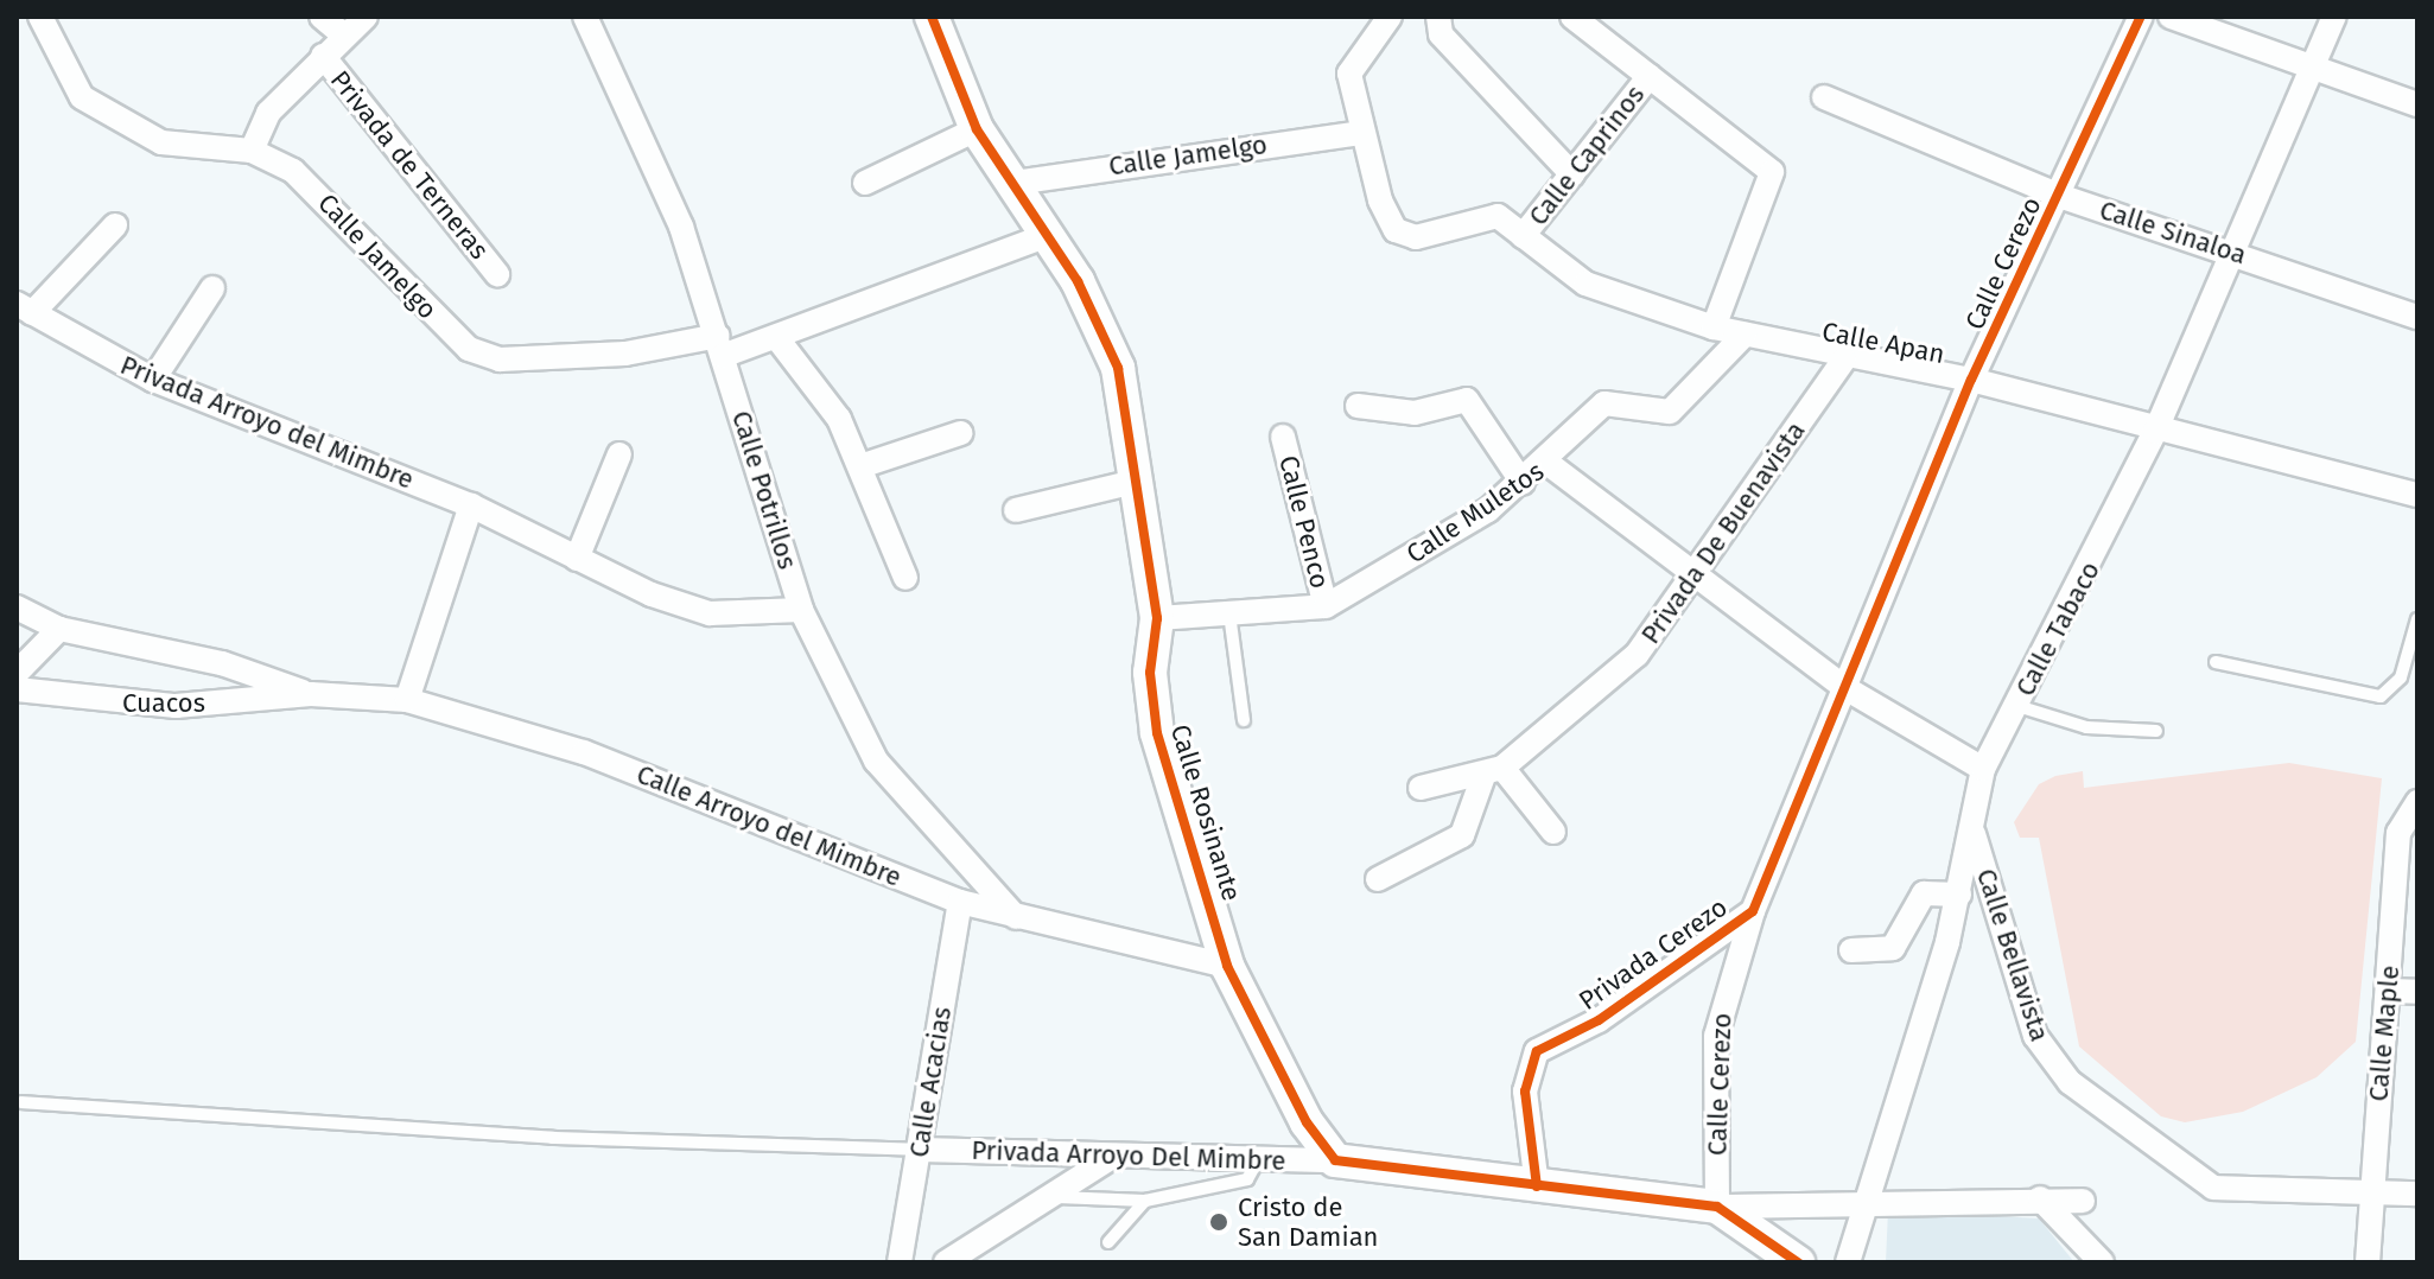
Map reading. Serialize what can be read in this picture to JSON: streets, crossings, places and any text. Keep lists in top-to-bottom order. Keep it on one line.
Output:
{"streets":{"street":["Calle Jamelgo","Calle Caprinos","Privada de Terneras","Calle Sinaloa","Calle Cerezo","Calle Apan","Privada Arroyo del Mimbre","Calle Potrillos","Calle Muletos","Calle Penco","Privada De Buenavista","Calle Tabaco","Cuacos","Calle Rosinante","Calle Arroyo del Mimbre","Privada Cerezo","Calle Bellavista","Calle Maple","Calle Acacias","Privada Arroyo Del Mimbre"]},"crossings":[["Calle Jamelgo","Calle Apan"],["Calle Jamelgo","Calle Potrillos"],["Calle Jamelgo","Calle Rosinante"],["Calle Caprinos","Calle Apan"],["Calle Sinaloa","Calle Cerezo"],["Calle Sinaloa","Calle Tabaco"],["Calle Cerezo","Calle Apan"],["Calle Cerezo","Privada Cerezo"],["Calle Apan","Calle Muletos"],["Calle Apan","Privada De Buenavista"],["Calle Apan","Calle Tabaco"],["Privada Arroyo del Mimbre","Calle Potrillos"],["Calle Potrillos","Calle Arroyo del Mimbre"],["Calle Muletos","Calle Penco"],["Calle Muletos","Calle Rosinante"],["Calle Tabaco","Calle Bellavista"],["Cuacos","Calle Arroyo del Mimbre"],["Calle Rosinante","Calle Arroyo del Mimbre"],["Calle Rosinante","Privada Arroyo Del Mimbre"],["Calle Arroyo del Mimbre","Calle Acacias"],["Calle Bellavista","Calle Maple"],["Calle Acacias","Privada Arroyo Del Mimbre"]],"places":["Cristo de San Damian"]}
